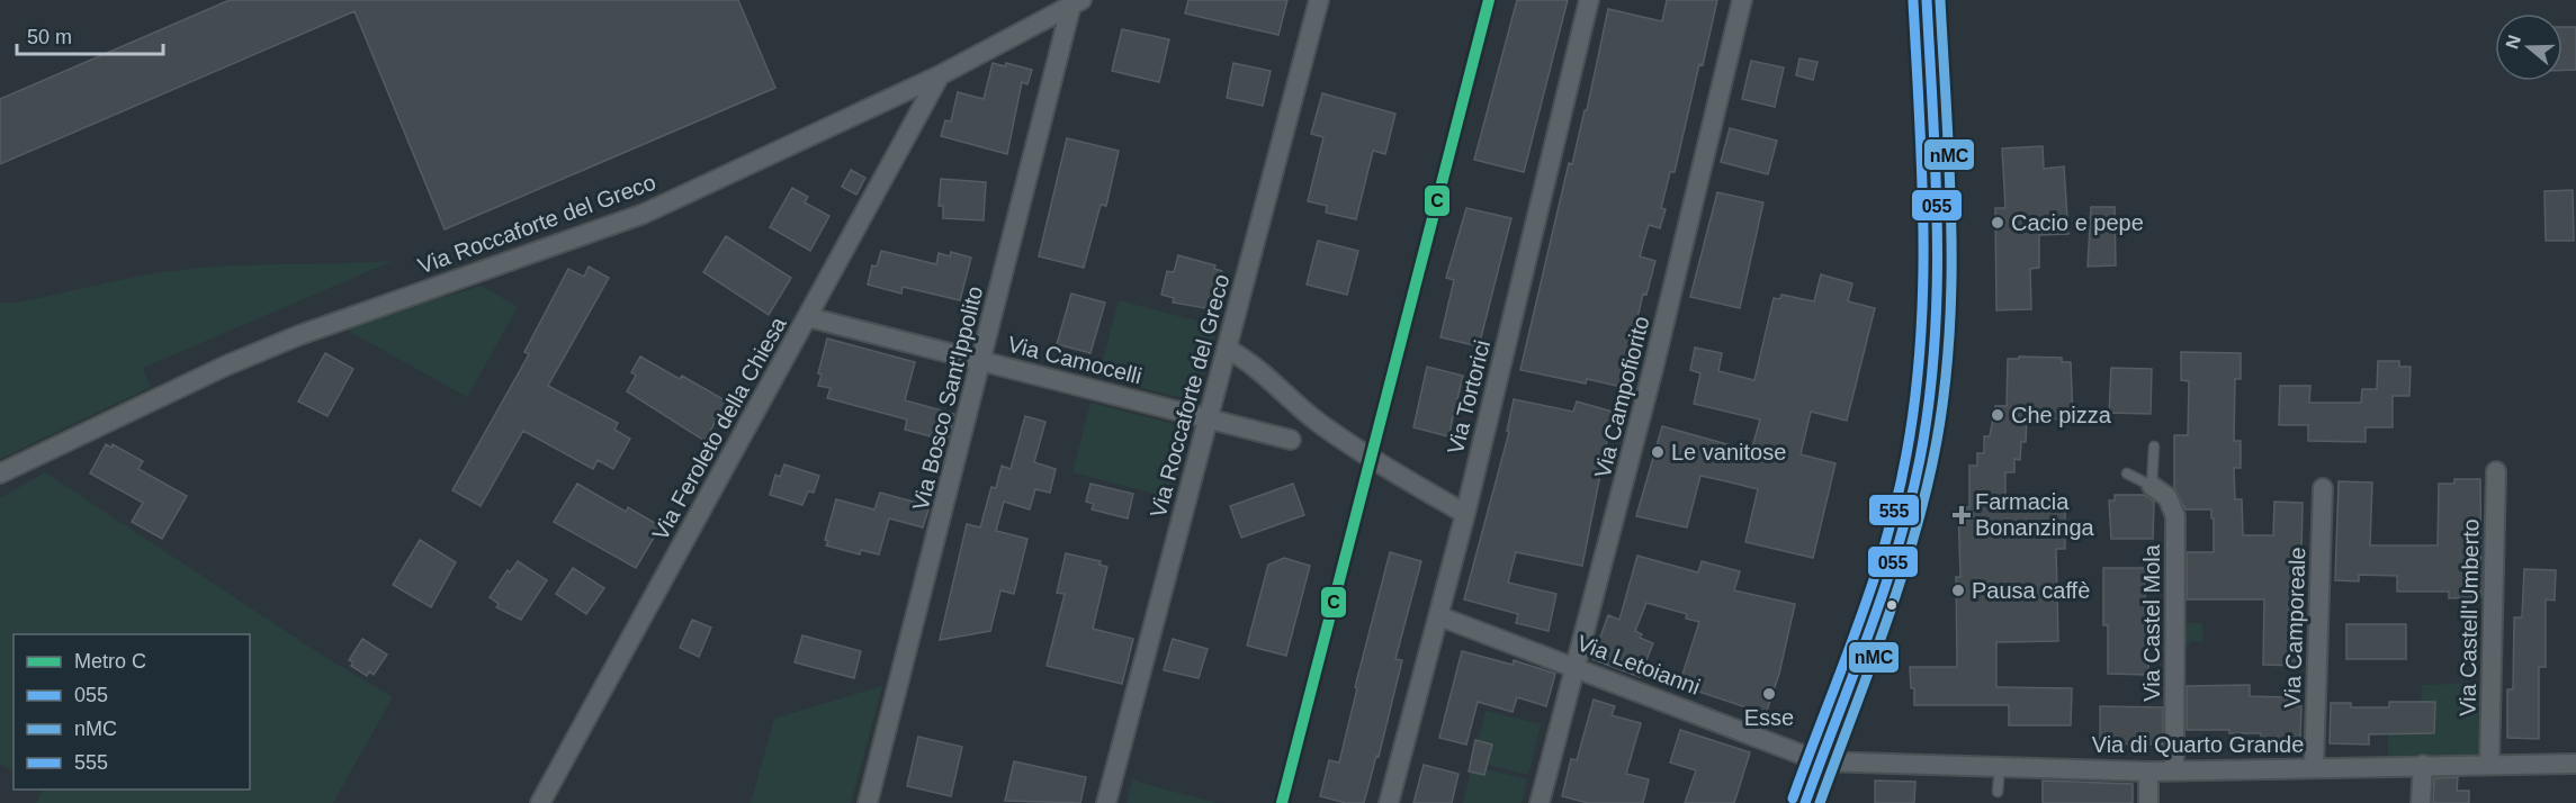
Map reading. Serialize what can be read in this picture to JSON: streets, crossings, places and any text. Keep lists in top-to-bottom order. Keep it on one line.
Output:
{"streets":{"street":["Via Roccaforte del Greco","Via Camocelli","Via Tortorici","Via Campofiorito","Via Bosco Sant'Ippolito","Via Feroleto della Chiesa","Via Castell'Umberto","Via Castel Mola","Via Camporeale","Via Letoianni","Via di Quarto Grande"]},"crossings":[["Via Roccaforte del Greco","Via Camocelli"],["Via Roccaforte del Greco","Via Bosco Sant'Ippolito"],["Via Roccaforte del Greco","Via Feroleto della Chiesa"],["Via Camocelli","Via Bosco Sant'Ippolito"],["Via Camocelli","Via Feroleto della Chiesa"],["Via Tortorici","Via Letoianni"],["Via Campofiorito","Via Letoianni"],["Via Castell'Umberto","Via di Quarto Grande"],["Via Castel Mola","Via di Quarto Grande"],["Via Camporeale","Via di Quarto Grande"],["Via Letoianni","Via di Quarto Grande"]],"places":{"other":["Cacio e pepe","Che pizza","Le vanitose","Pausa caffè","Esse"],"health":["Farmacia Bonanzinga"]},"lines":["metro line C","transit line 055","transit line nMC","transit line 555"],"legend":["Metro C","055","nMC","555"],"scale_bar":"50 m","north":"left"}
